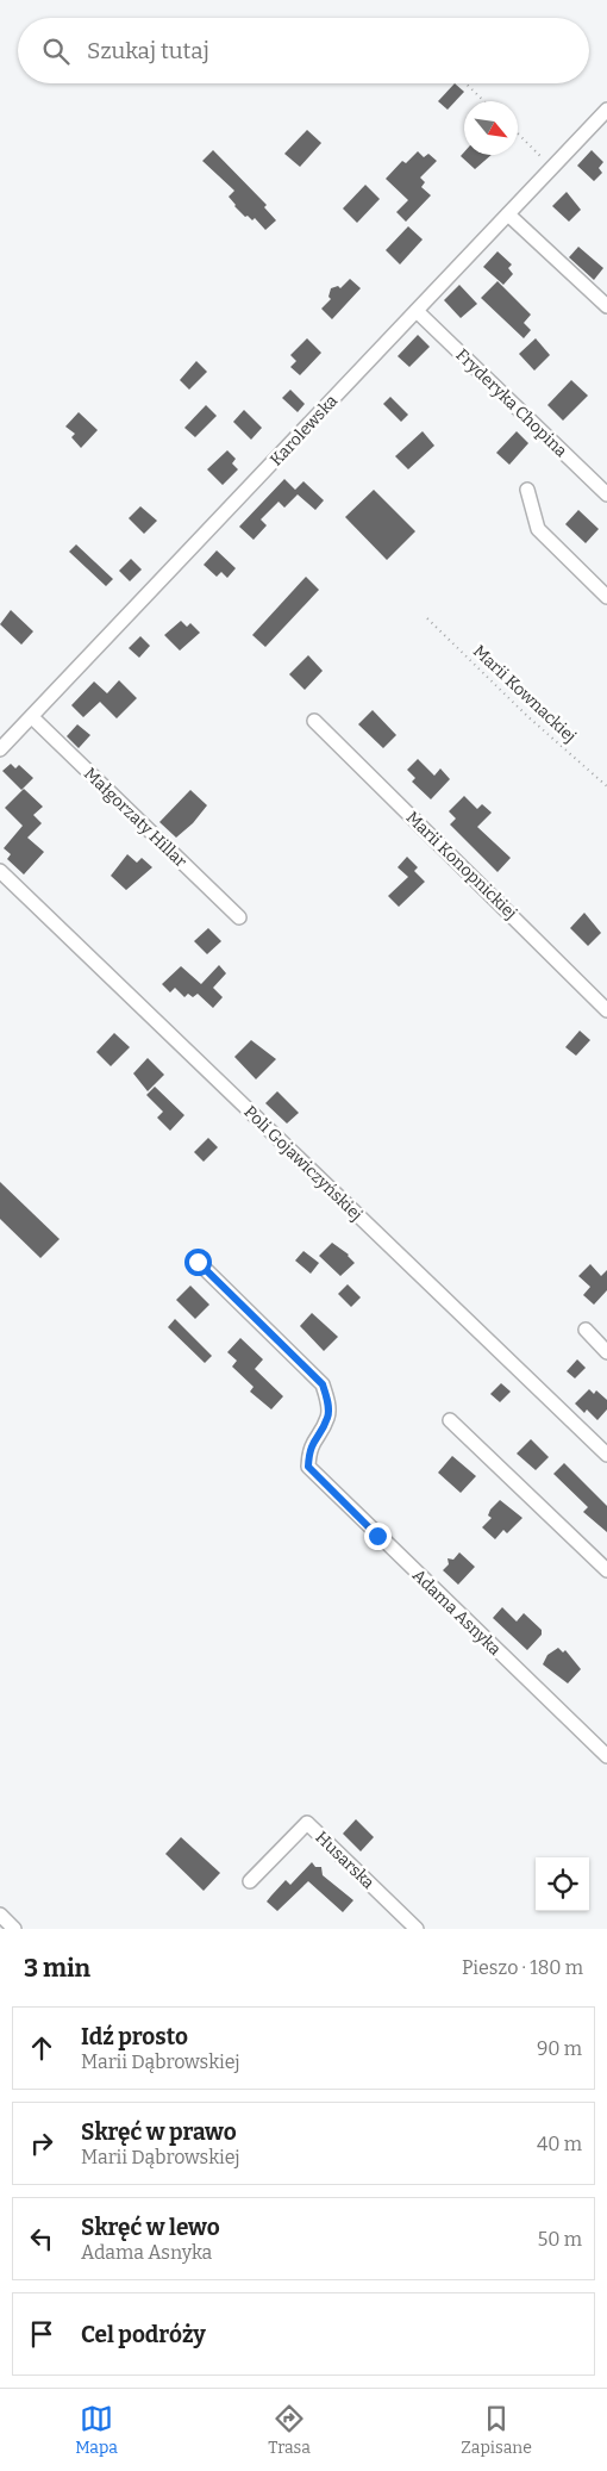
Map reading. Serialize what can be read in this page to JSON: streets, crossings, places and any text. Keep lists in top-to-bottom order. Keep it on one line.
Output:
{"streets":{"street":["Fryderyka Chopina","Karolewska","Małgorzaty Hillar","Marii Konopnickiej","Poli Gojawiczyńskiej","Adama Asnyka","Husarska"],"path":["Marii Kownackiej"]},"crossings":[["Fryderyka Chopina","Karolewska"],["Karolewska","Małgorzaty Hillar"]],"north":"bottom right","page":{"search":"Szukaj tutaj","heading":["3 min","Pieszo · 180 m"],"list":[["Idź prosto","Marii Dąbrowskiej","90 m"],["Skręć w prawo","Marii Dąbrowskiej","40 m"],["Skręć w lewo","Adama Asnyka","50 m"],"Cel podróży"],"nav":["Mapa","Trasa","Zapisane"]}}
